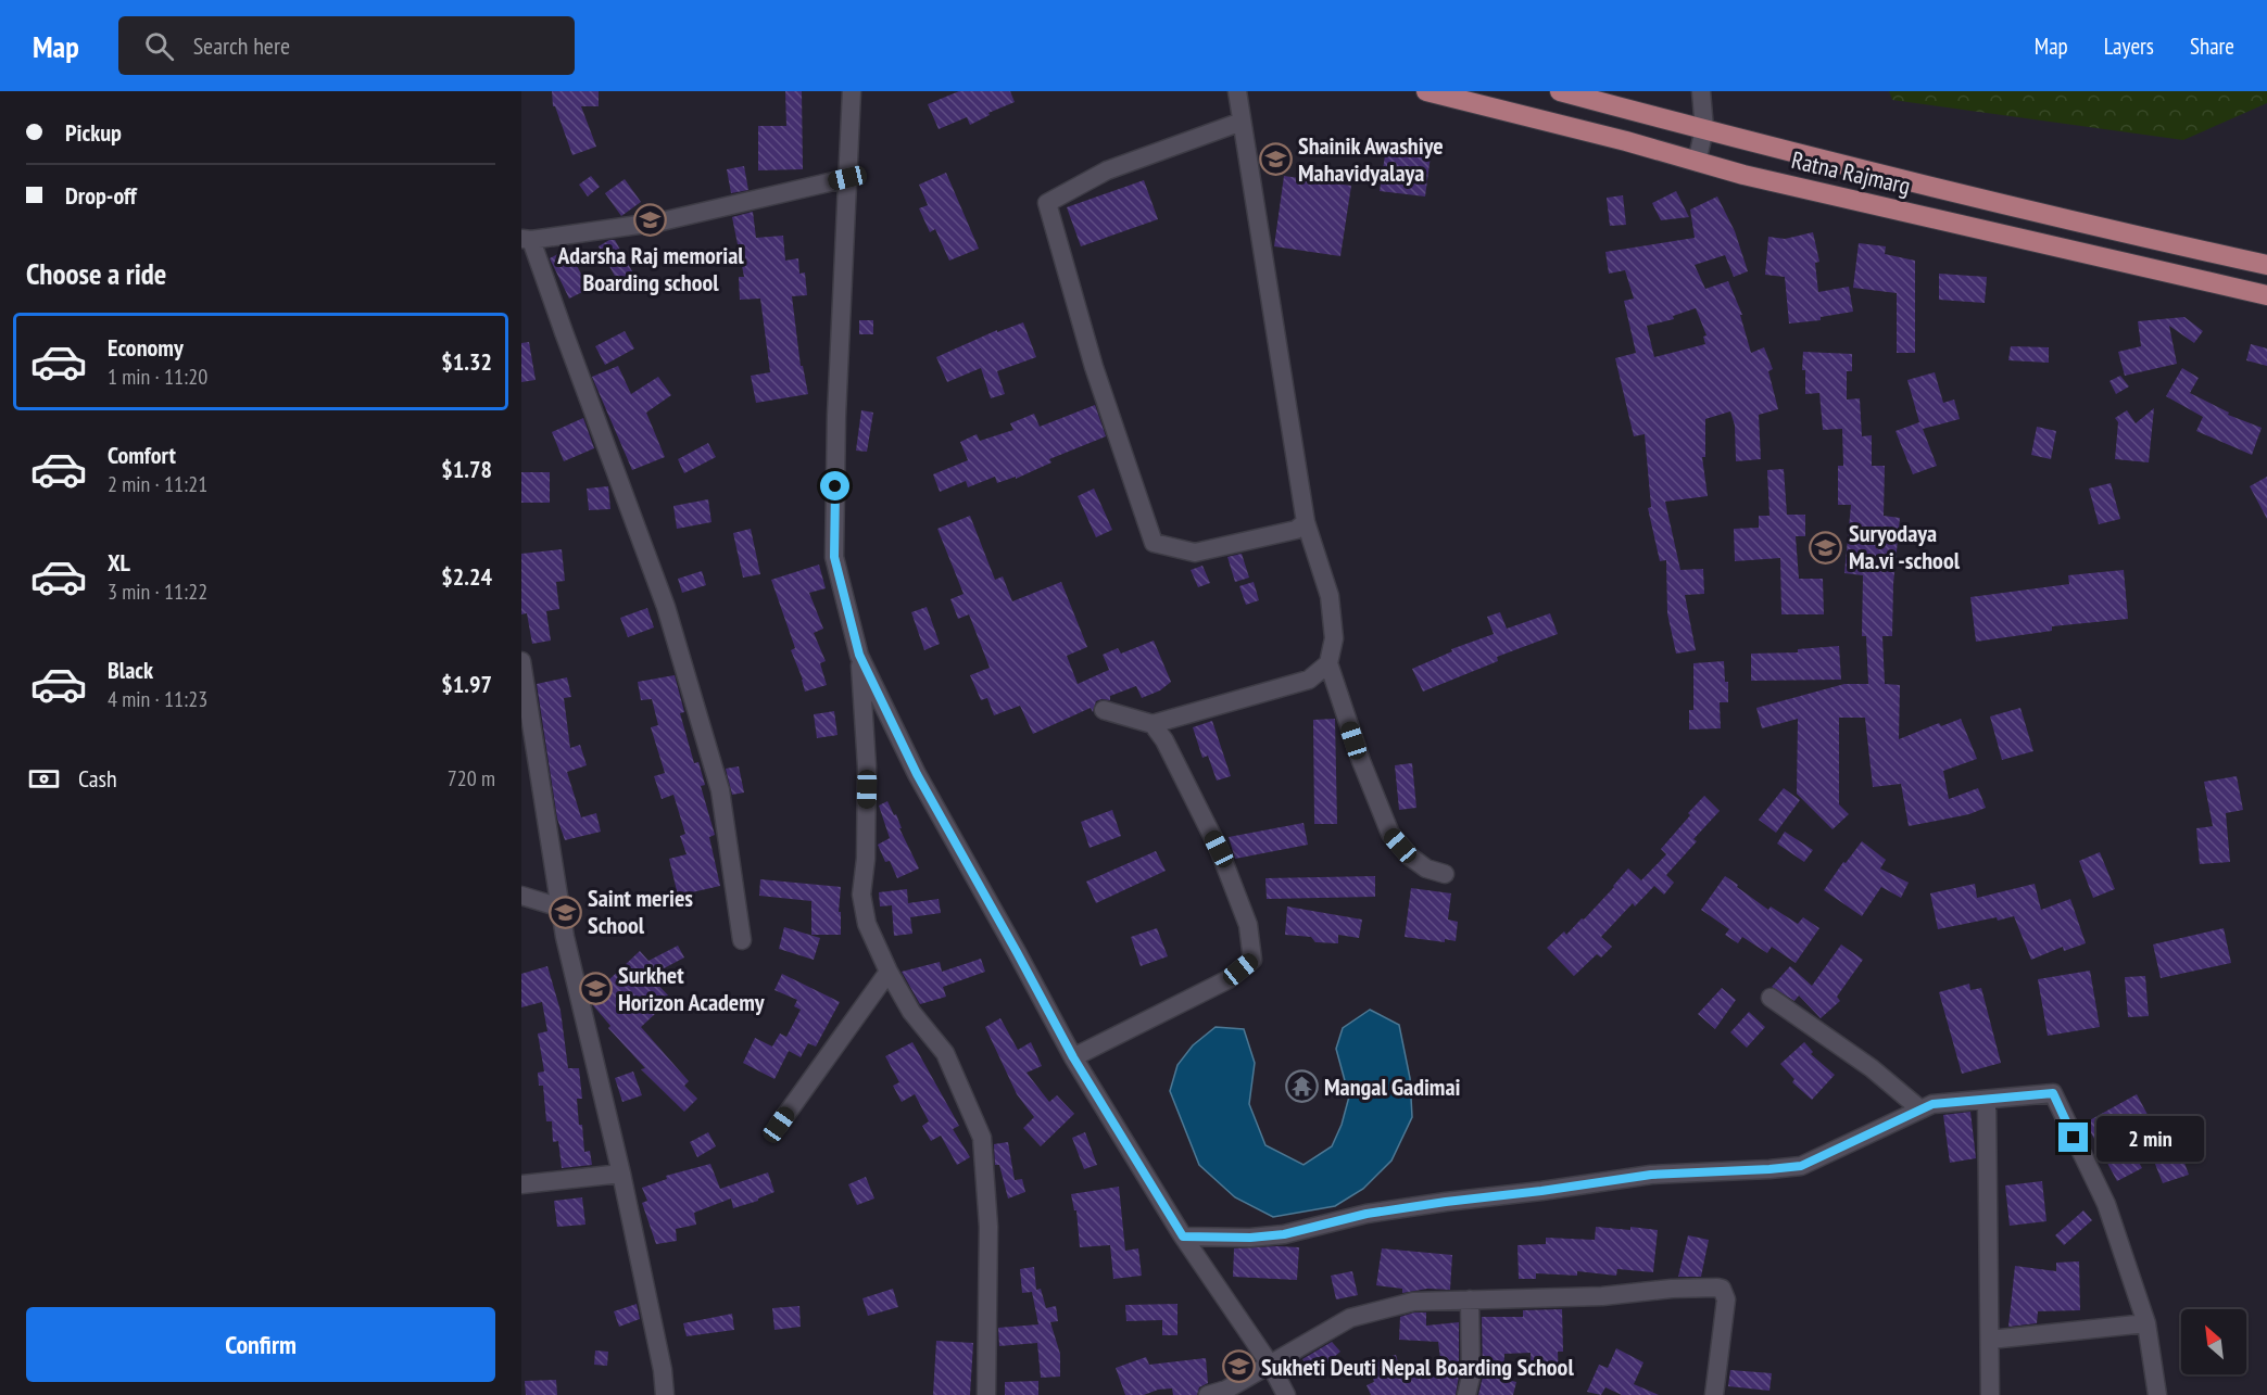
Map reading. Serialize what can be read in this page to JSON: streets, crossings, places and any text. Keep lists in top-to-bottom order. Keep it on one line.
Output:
{"streets":{"main road":["Ratna Rajmarg"]},"places":{"school or university":["Shainik Awashiye Mahavidyalaya","Adarsha Raj memorial Boarding school","Suryodaya Ma.vi -school","Saint meries School","Surkhet Horizon Academy","Sukheti Deuti Nepal Boarding School"],"temple":["Mangal Gadimai"]},"north":"top left","page":{"header":"Map","search":"Search here","nav":["Map","Layers","Share"],"banner":["Pickup","Drop-off"],"heading":"Choose a ride","list":[{"name":"Economy","note":"1 min · 11:20","value":"$1.32"},{"name":"Comfort","note":"2 min · 11:21","value":"$1.78"},{"name":"XL","note":"3 min · 11:22","value":"$2.24"},{"name":"Black","note":"4 min · 11:23","value":"$1.97"}],"pay":["Cash","720 m"],"bubble":"2 min","buttons":"Confirm"}}
